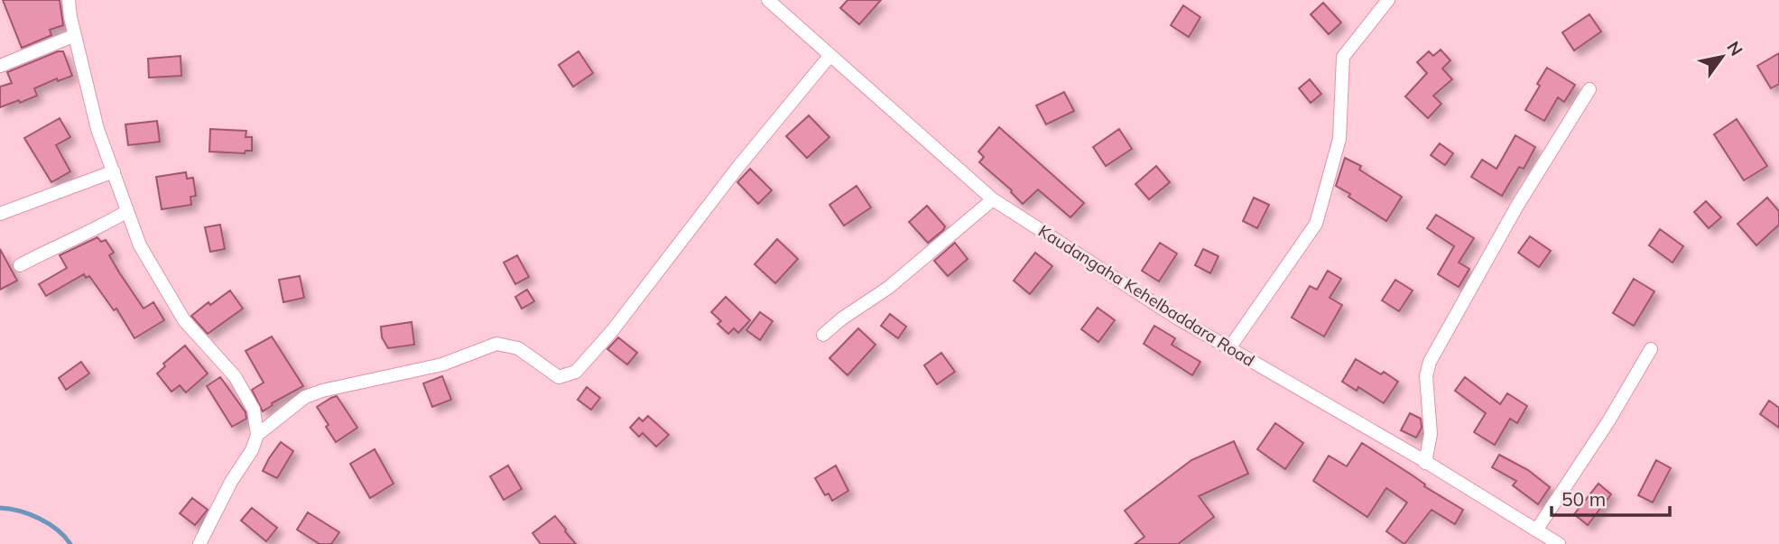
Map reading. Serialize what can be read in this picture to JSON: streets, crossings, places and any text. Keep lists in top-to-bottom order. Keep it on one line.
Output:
{"streets":{"street":["Kaudangaha Kehelbaddara Road"]},"scale_bar":"50 m","north":"top right"}
